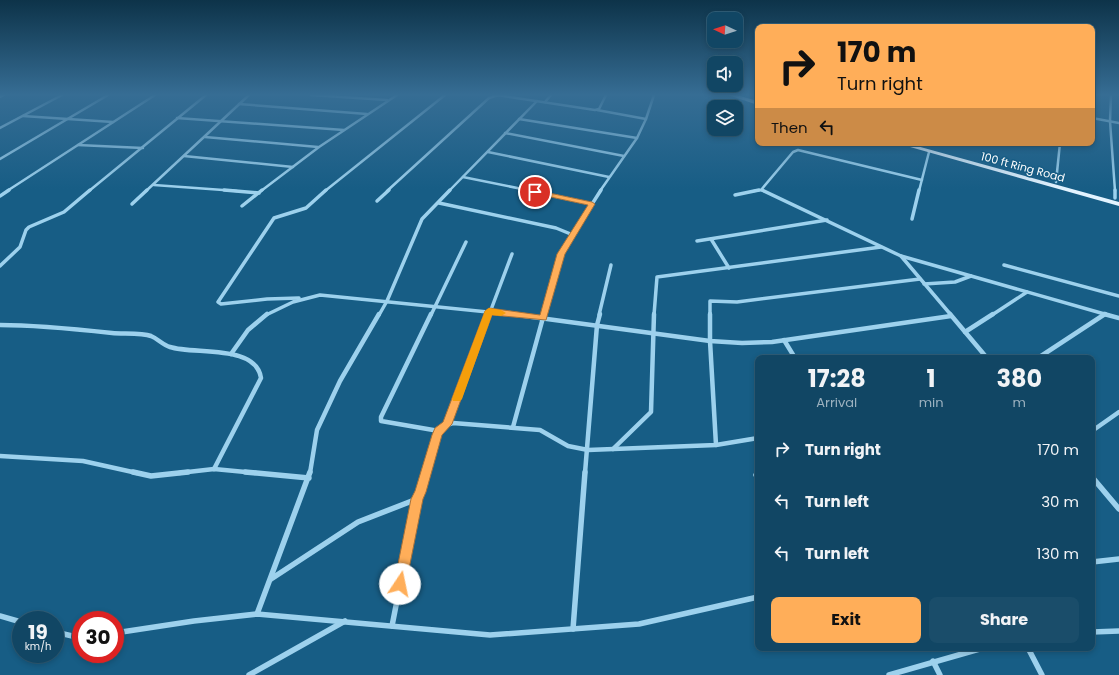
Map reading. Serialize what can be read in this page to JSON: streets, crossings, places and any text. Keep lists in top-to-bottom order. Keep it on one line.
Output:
{"streets":{"main road":["100 ft Ring Road"]},"north":"left","page":{"turn":["170 m","Turn right"],"then":"Then","eta":["17:28","Arrival","1","min","380","m"],"list":[{"name":"Turn right","value":"170 m"},{"name":"Turn left","value":"30 m"},{"name":"Turn left","value":"130 m"}],"buttons":["Exit","Share"],"speed":"19 km/h","limit":"30"}}
